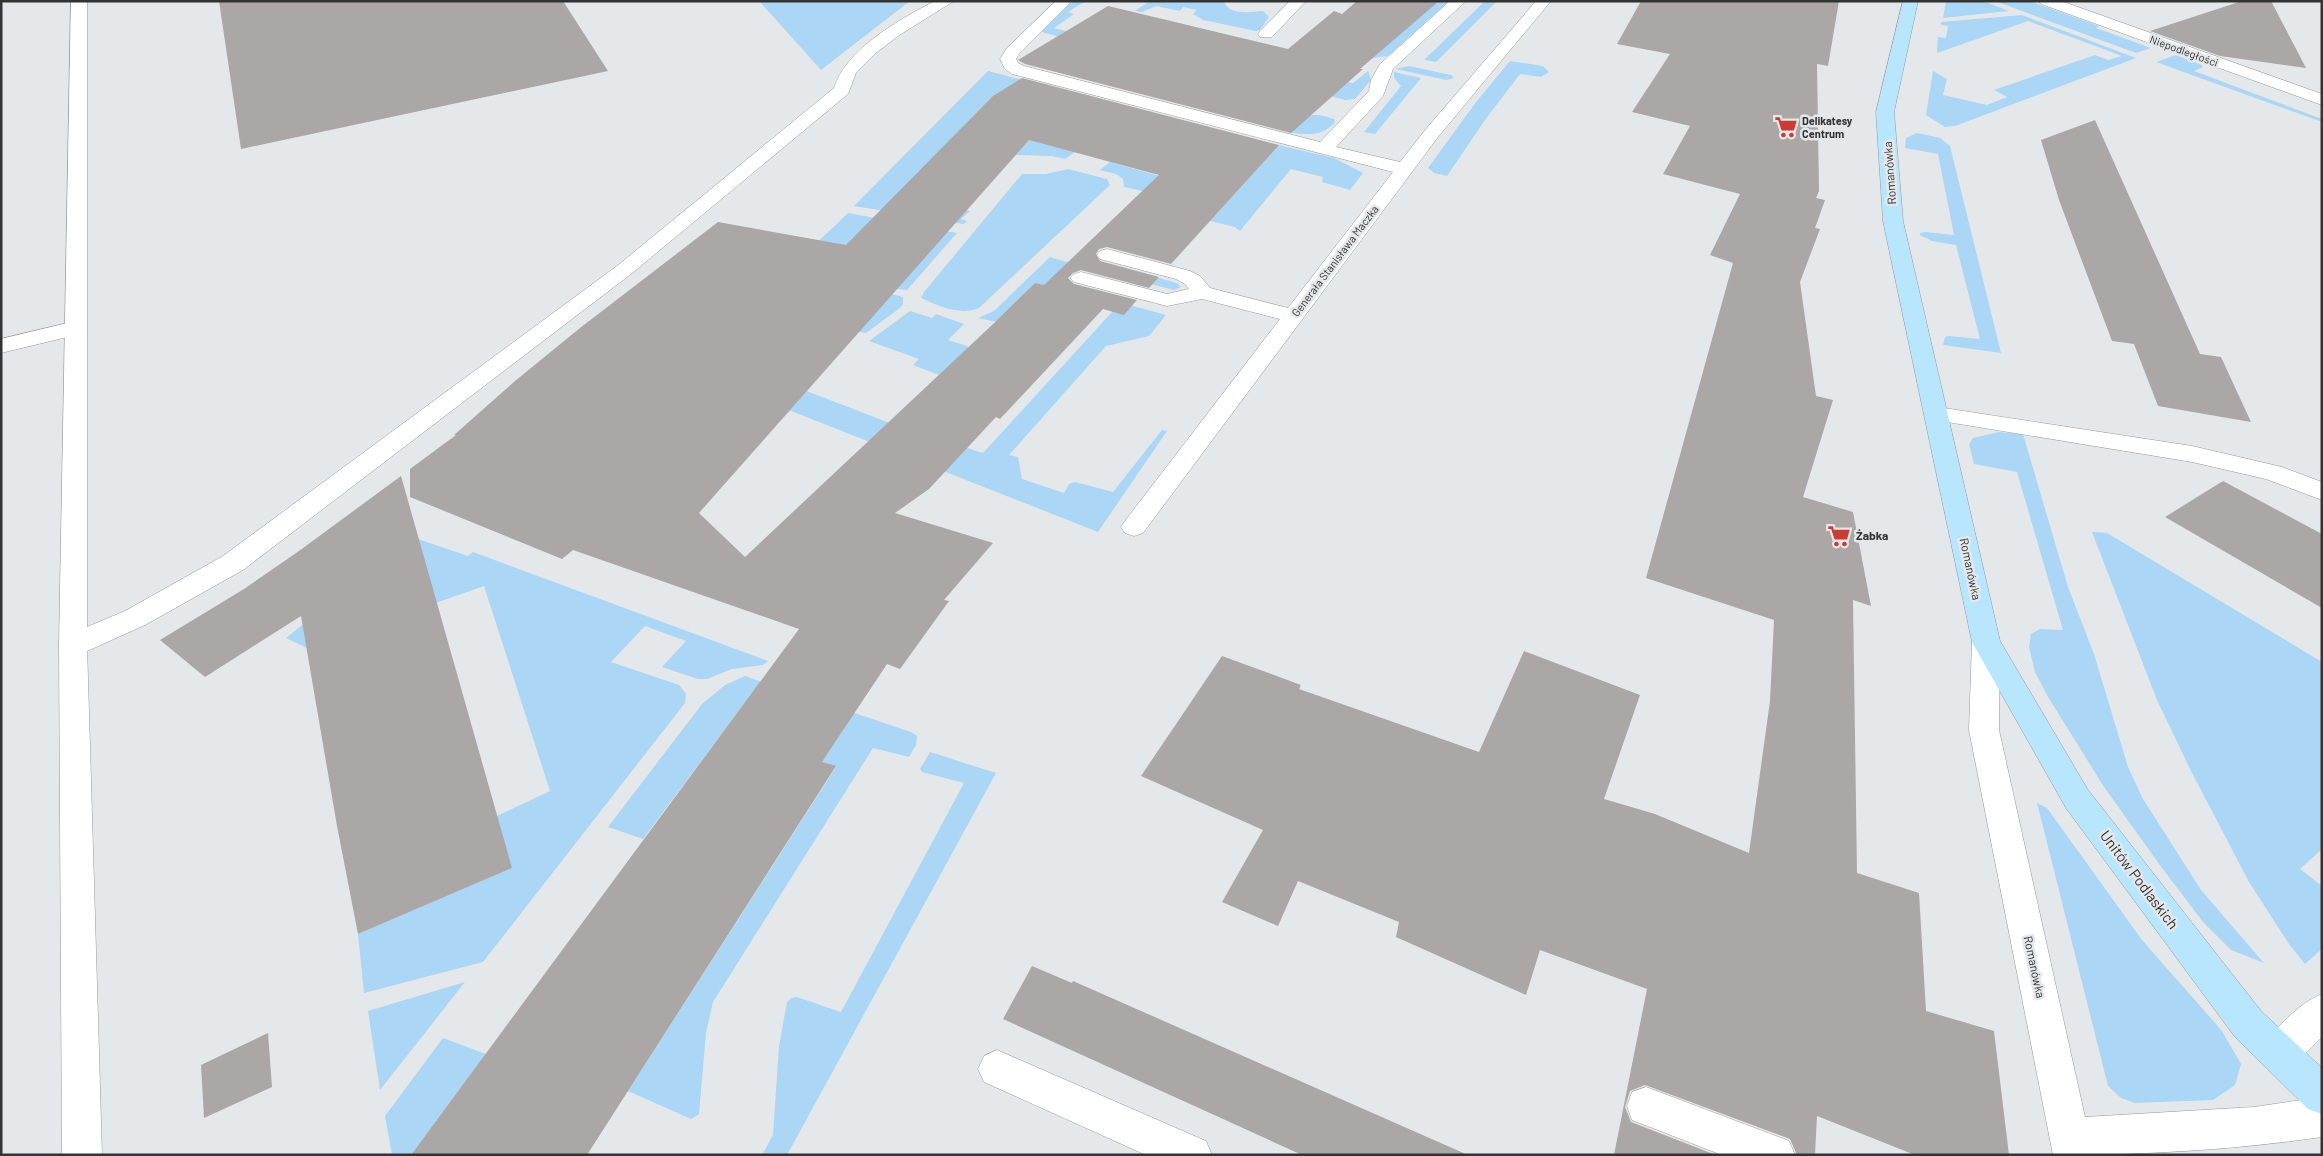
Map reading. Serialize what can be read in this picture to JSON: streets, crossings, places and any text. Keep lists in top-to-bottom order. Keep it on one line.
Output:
{"streets":{"street":["Niepodległości","Romanówka","Generała Stanisława Maczka","Unitów Podlaskich"]},"crossings":[["Romanówka","Unitów Podlaskich"]],"places":{"supermarket":["Delikatesy Centrum","Żabka"]}}
